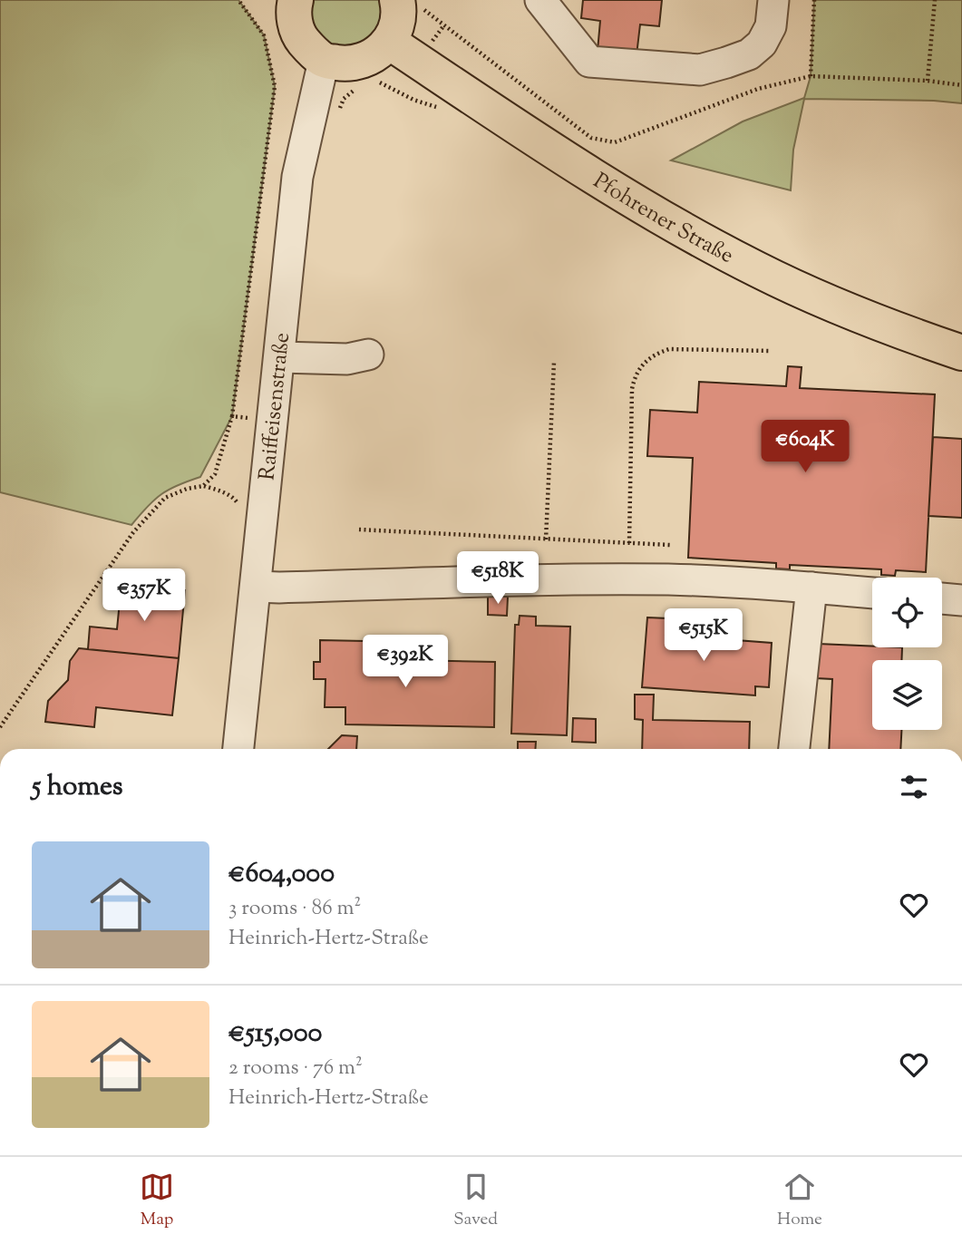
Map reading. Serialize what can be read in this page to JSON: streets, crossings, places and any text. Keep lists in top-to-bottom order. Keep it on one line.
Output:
{"streets":{"main road":["Pfohrener Straße"],"street":["Raiffeisenstraße"]},"page":{"price":["€604K","€518K","€357K","€515K","€392K"],"heading":"5 homes","list":[{"name":"€604,000","note":"3 rooms · 86 m² · Heinrich-Hertz-Straße"},{"name":"€515,000","note":"2 rooms · 76 m² · Heinrich-Hertz-Straße"}],"tabs":["Map","Saved","Home"]}}
